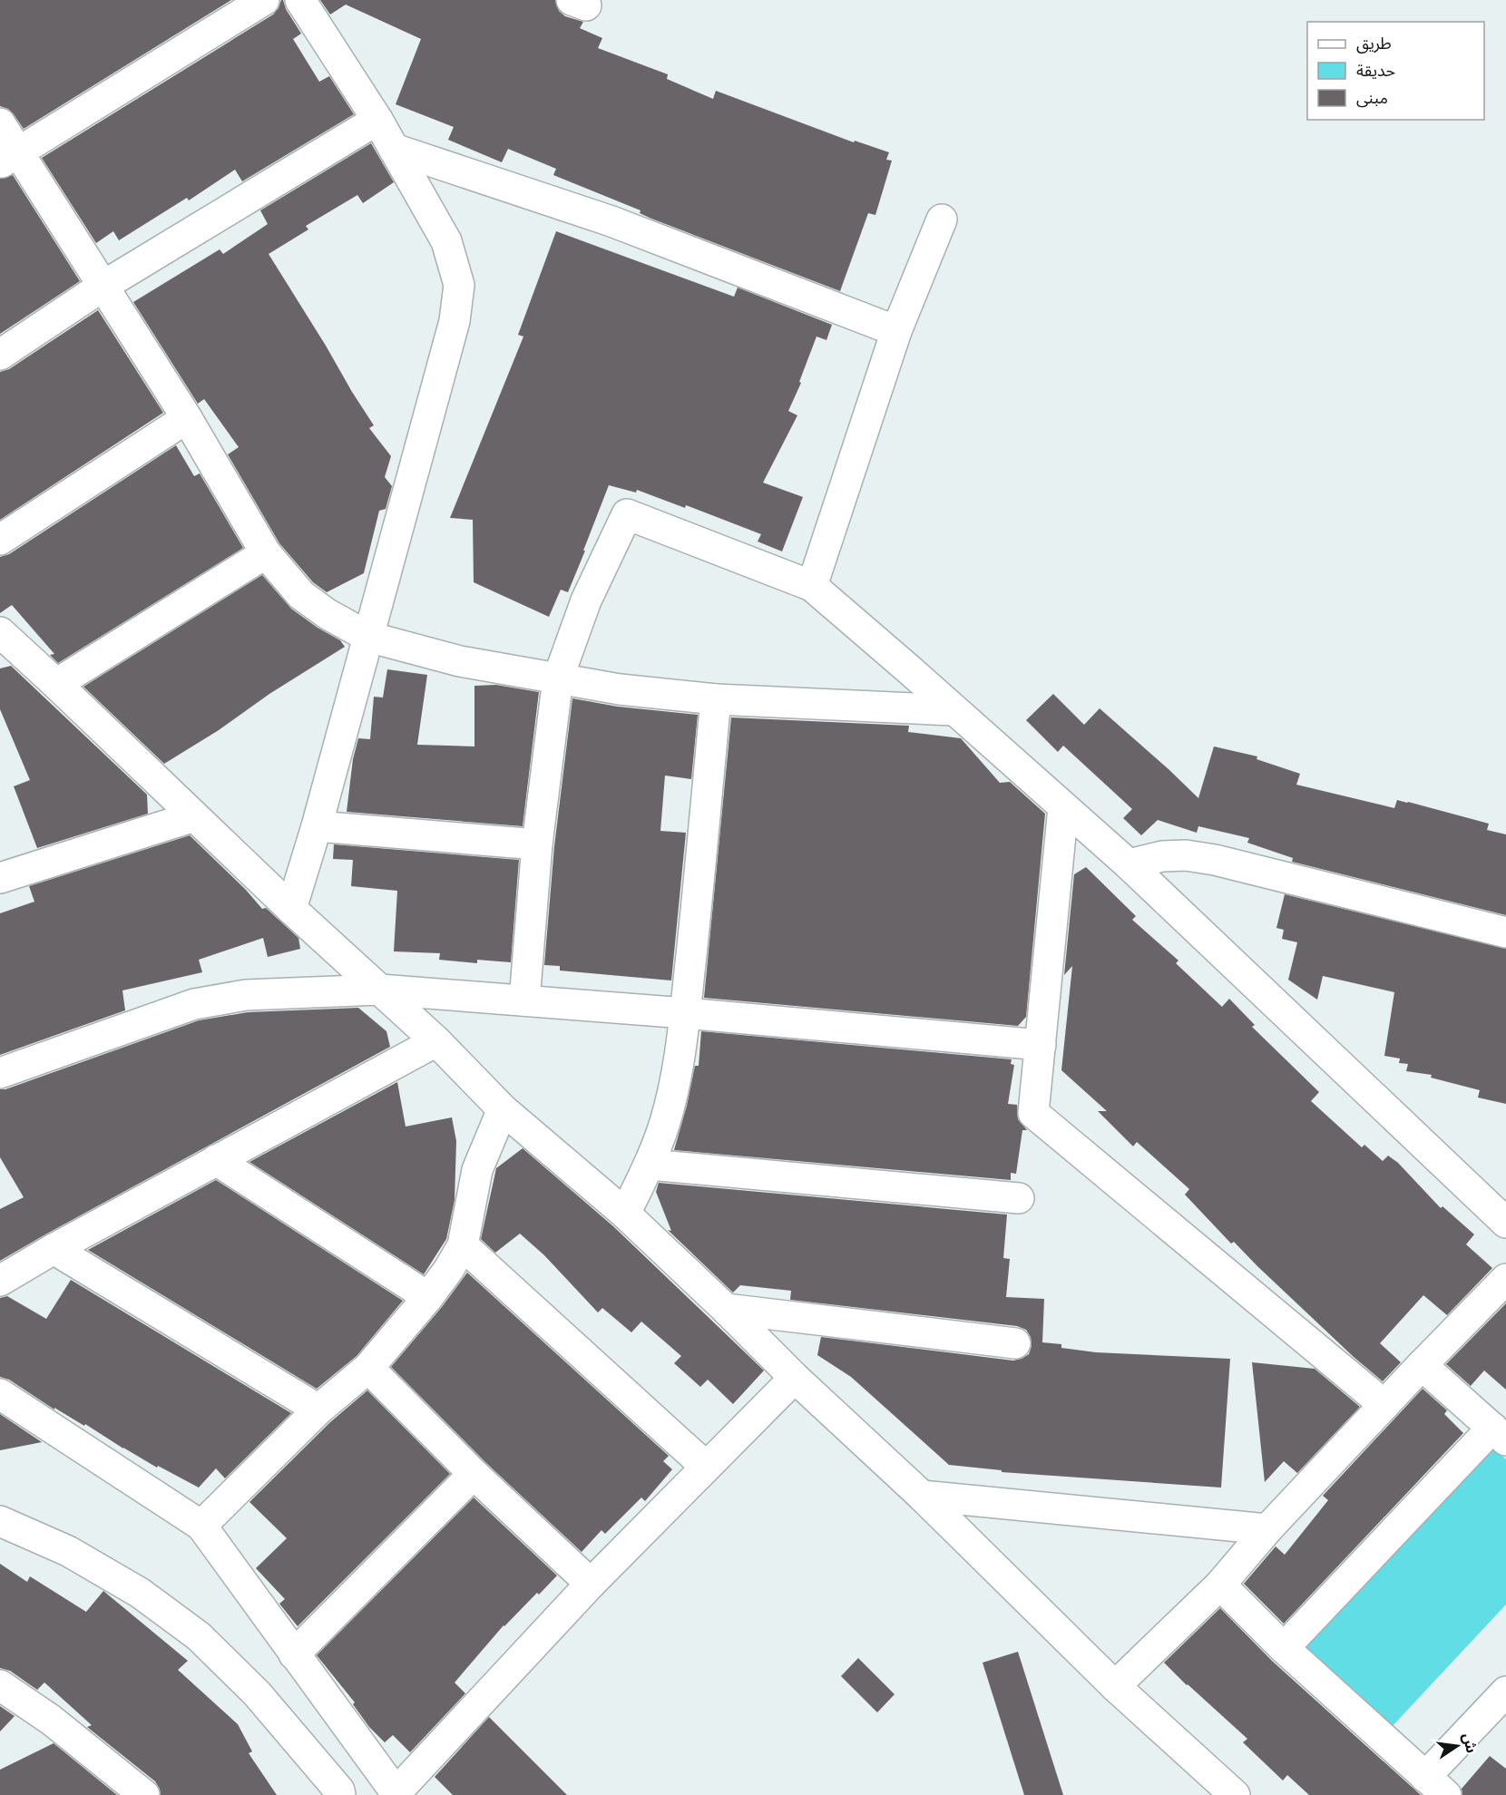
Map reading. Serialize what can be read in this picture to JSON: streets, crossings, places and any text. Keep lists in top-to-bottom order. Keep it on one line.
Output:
{"legend":["طريق","حديقة","مبنى"],"north":"right"}
